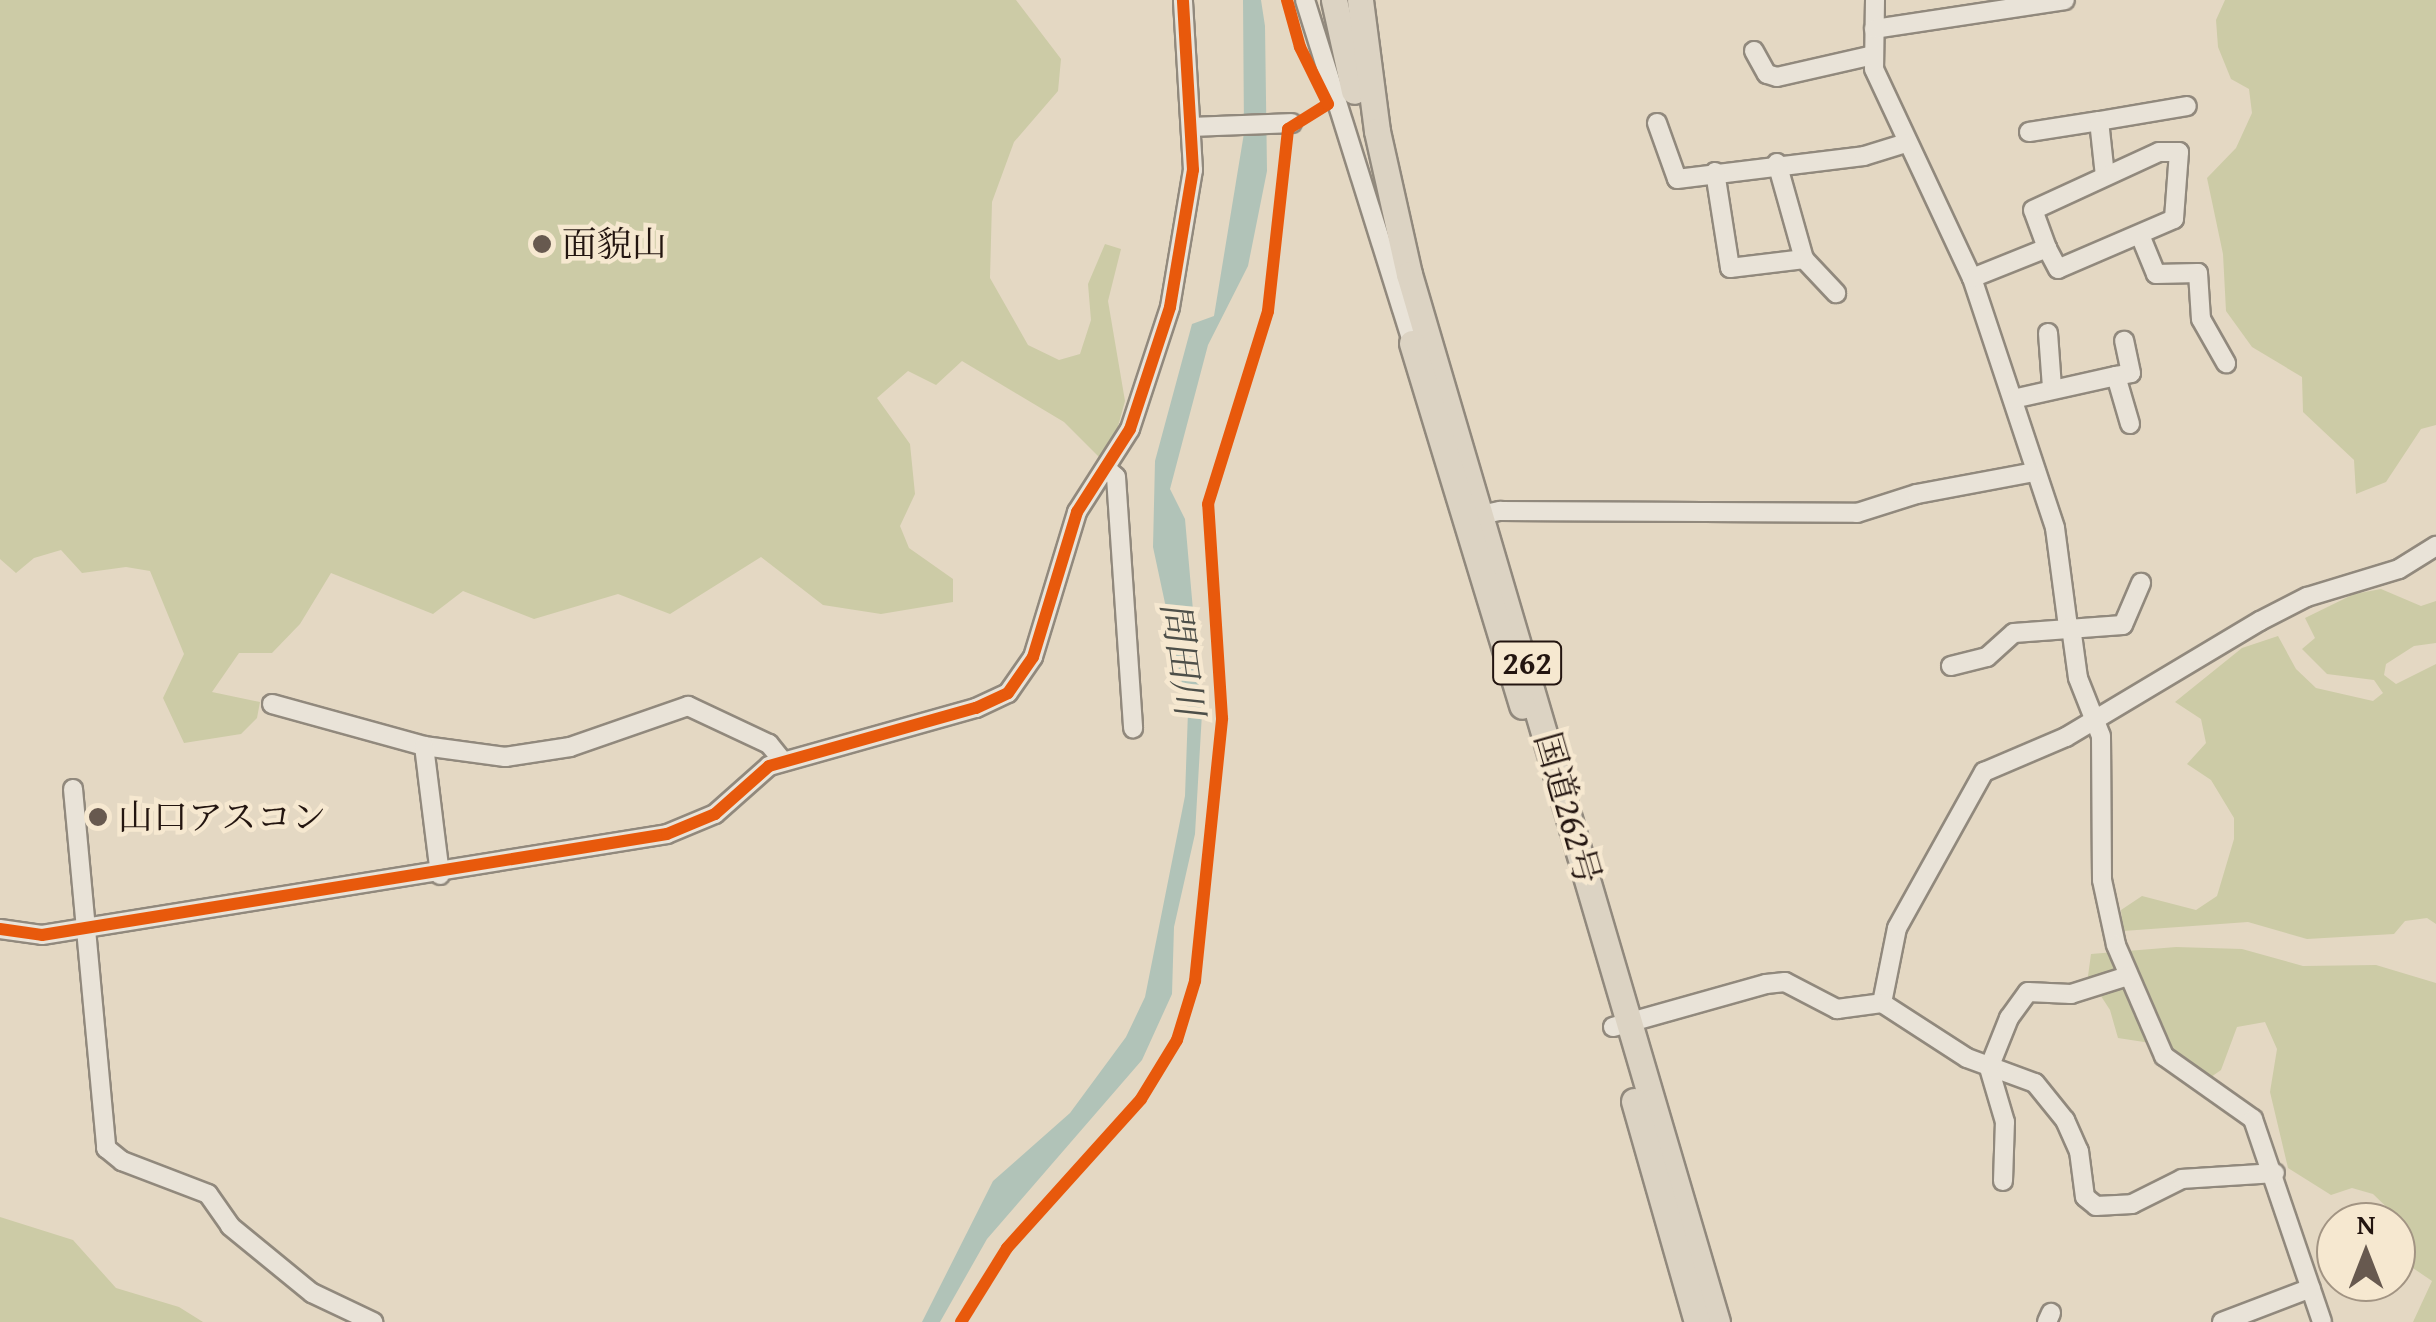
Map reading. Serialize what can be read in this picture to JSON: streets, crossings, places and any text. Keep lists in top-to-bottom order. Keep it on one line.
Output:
{"streets":{"highway":["262","国道262号"]},"water":["問田川"],"places":["面貌山","山口アスコン"],"north":"top"}
